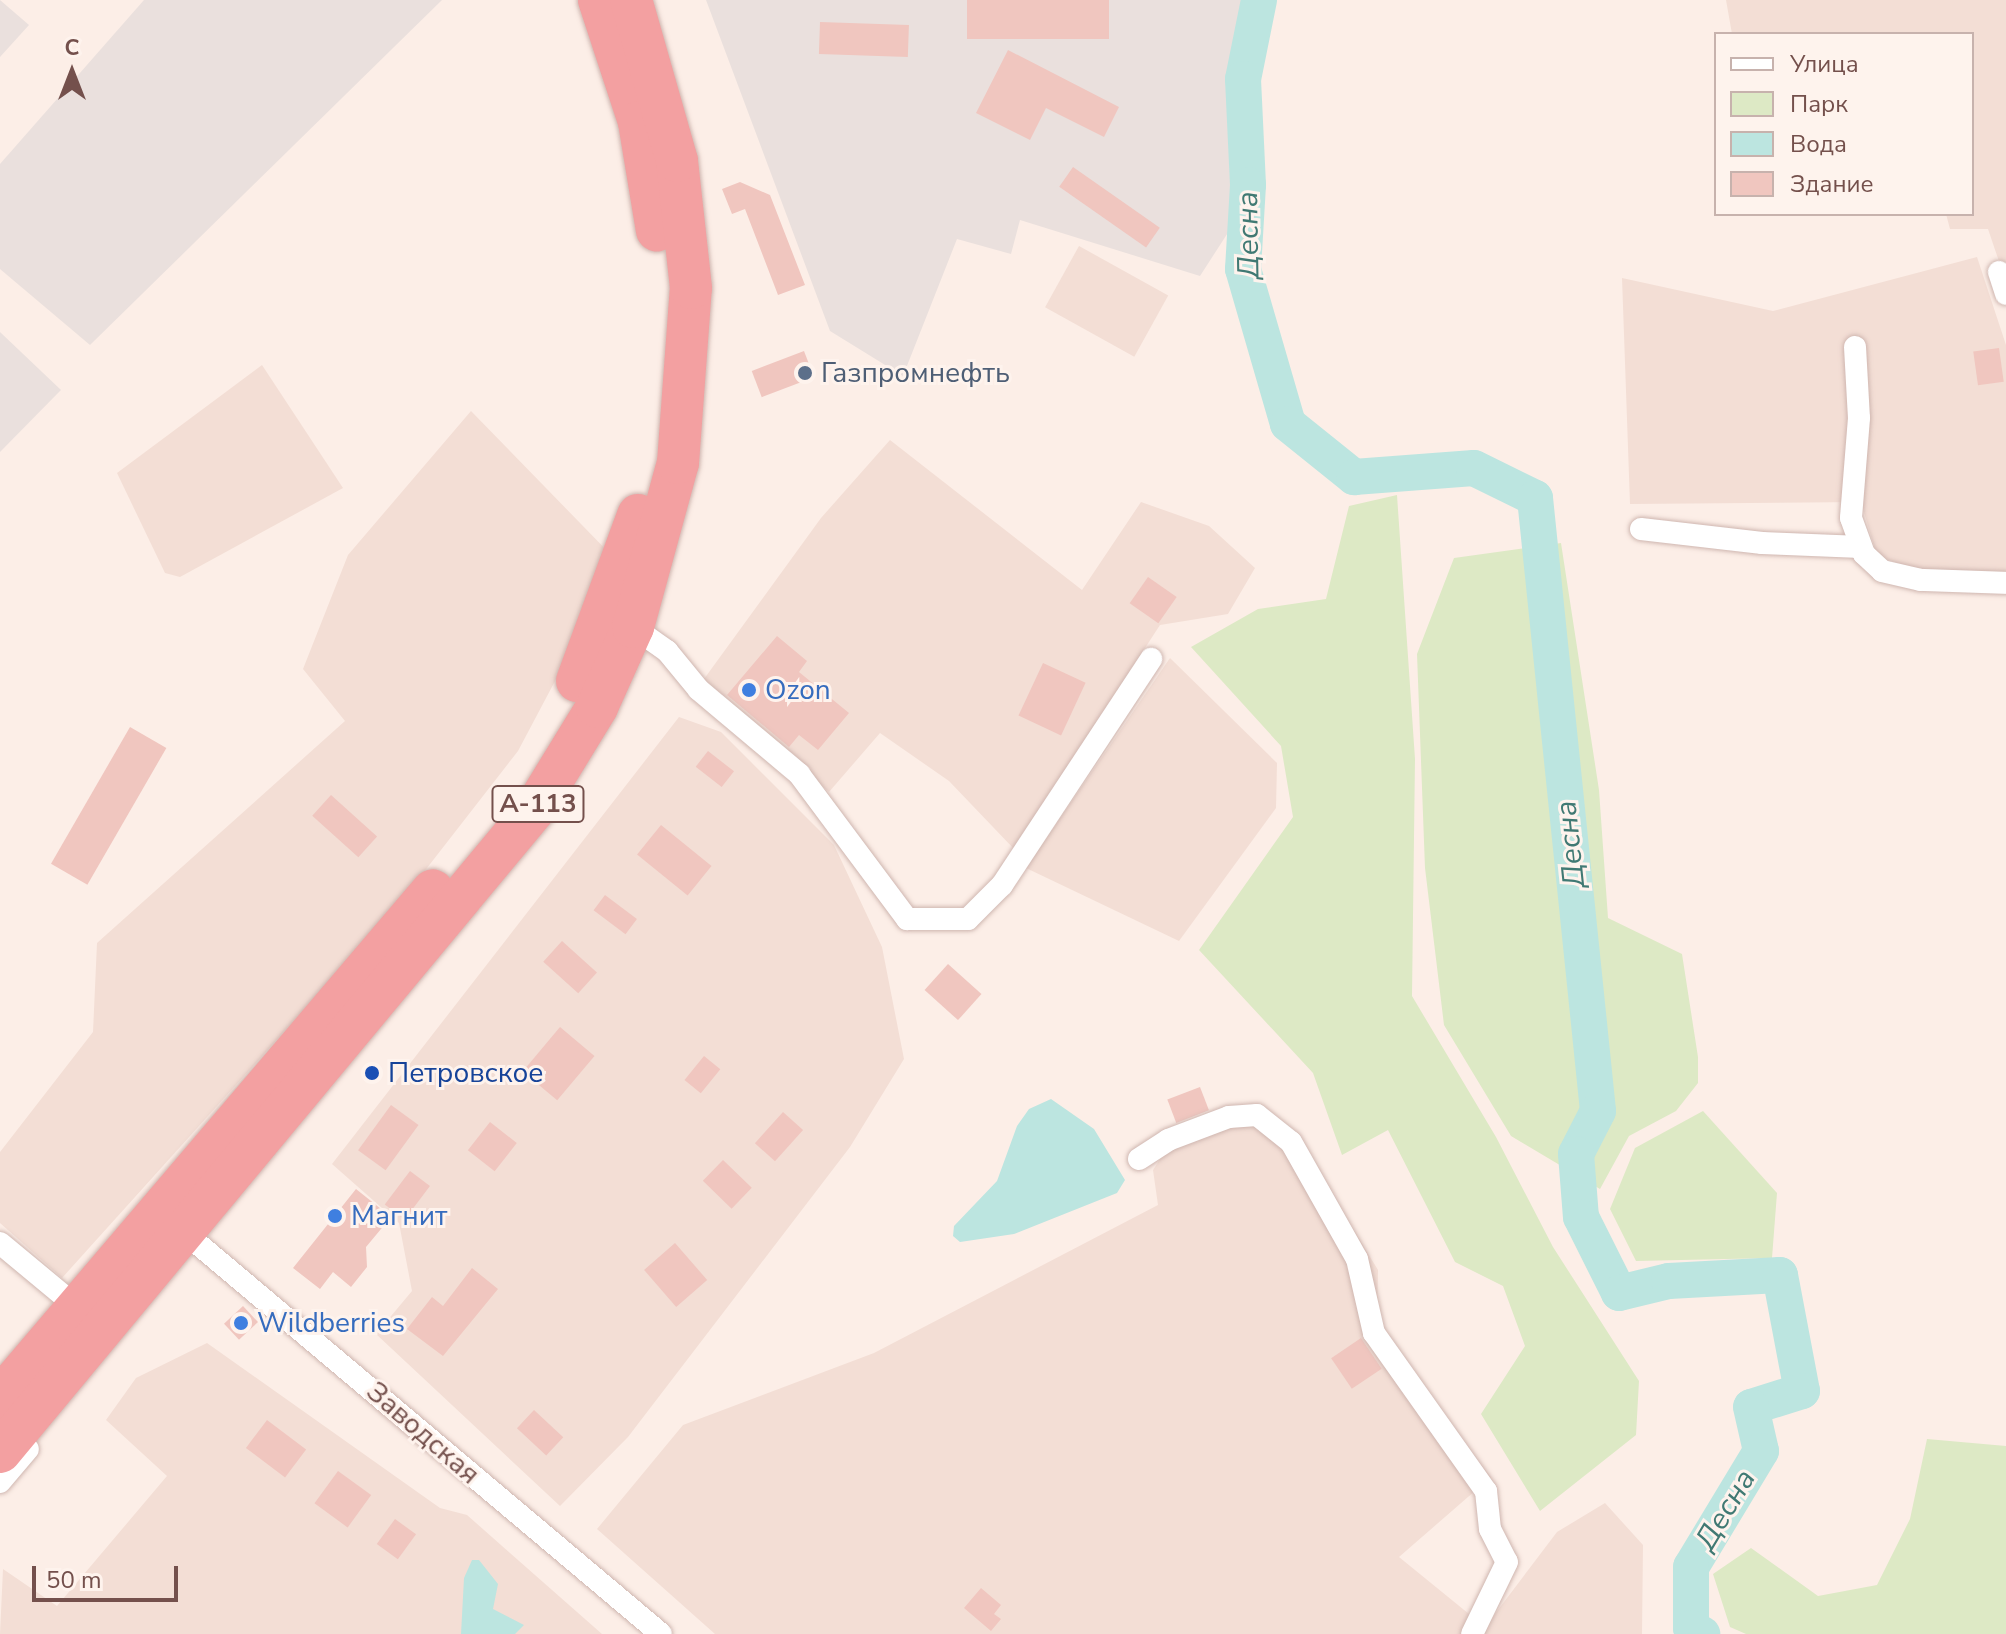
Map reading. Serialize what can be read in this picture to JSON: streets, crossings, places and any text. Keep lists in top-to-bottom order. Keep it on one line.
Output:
{"streets":{"highway":["А-113"],"street":["Заводская"]},"crossings":[["А-113","Заводская"]],"water":["Десна"],"places":["Газпромнефть","Ozon","Петровское","Магнит","Wildberries"],"legend":["Улица","Парк","Вода","Здание"],"scale_bar":"50 m","north":"top"}
